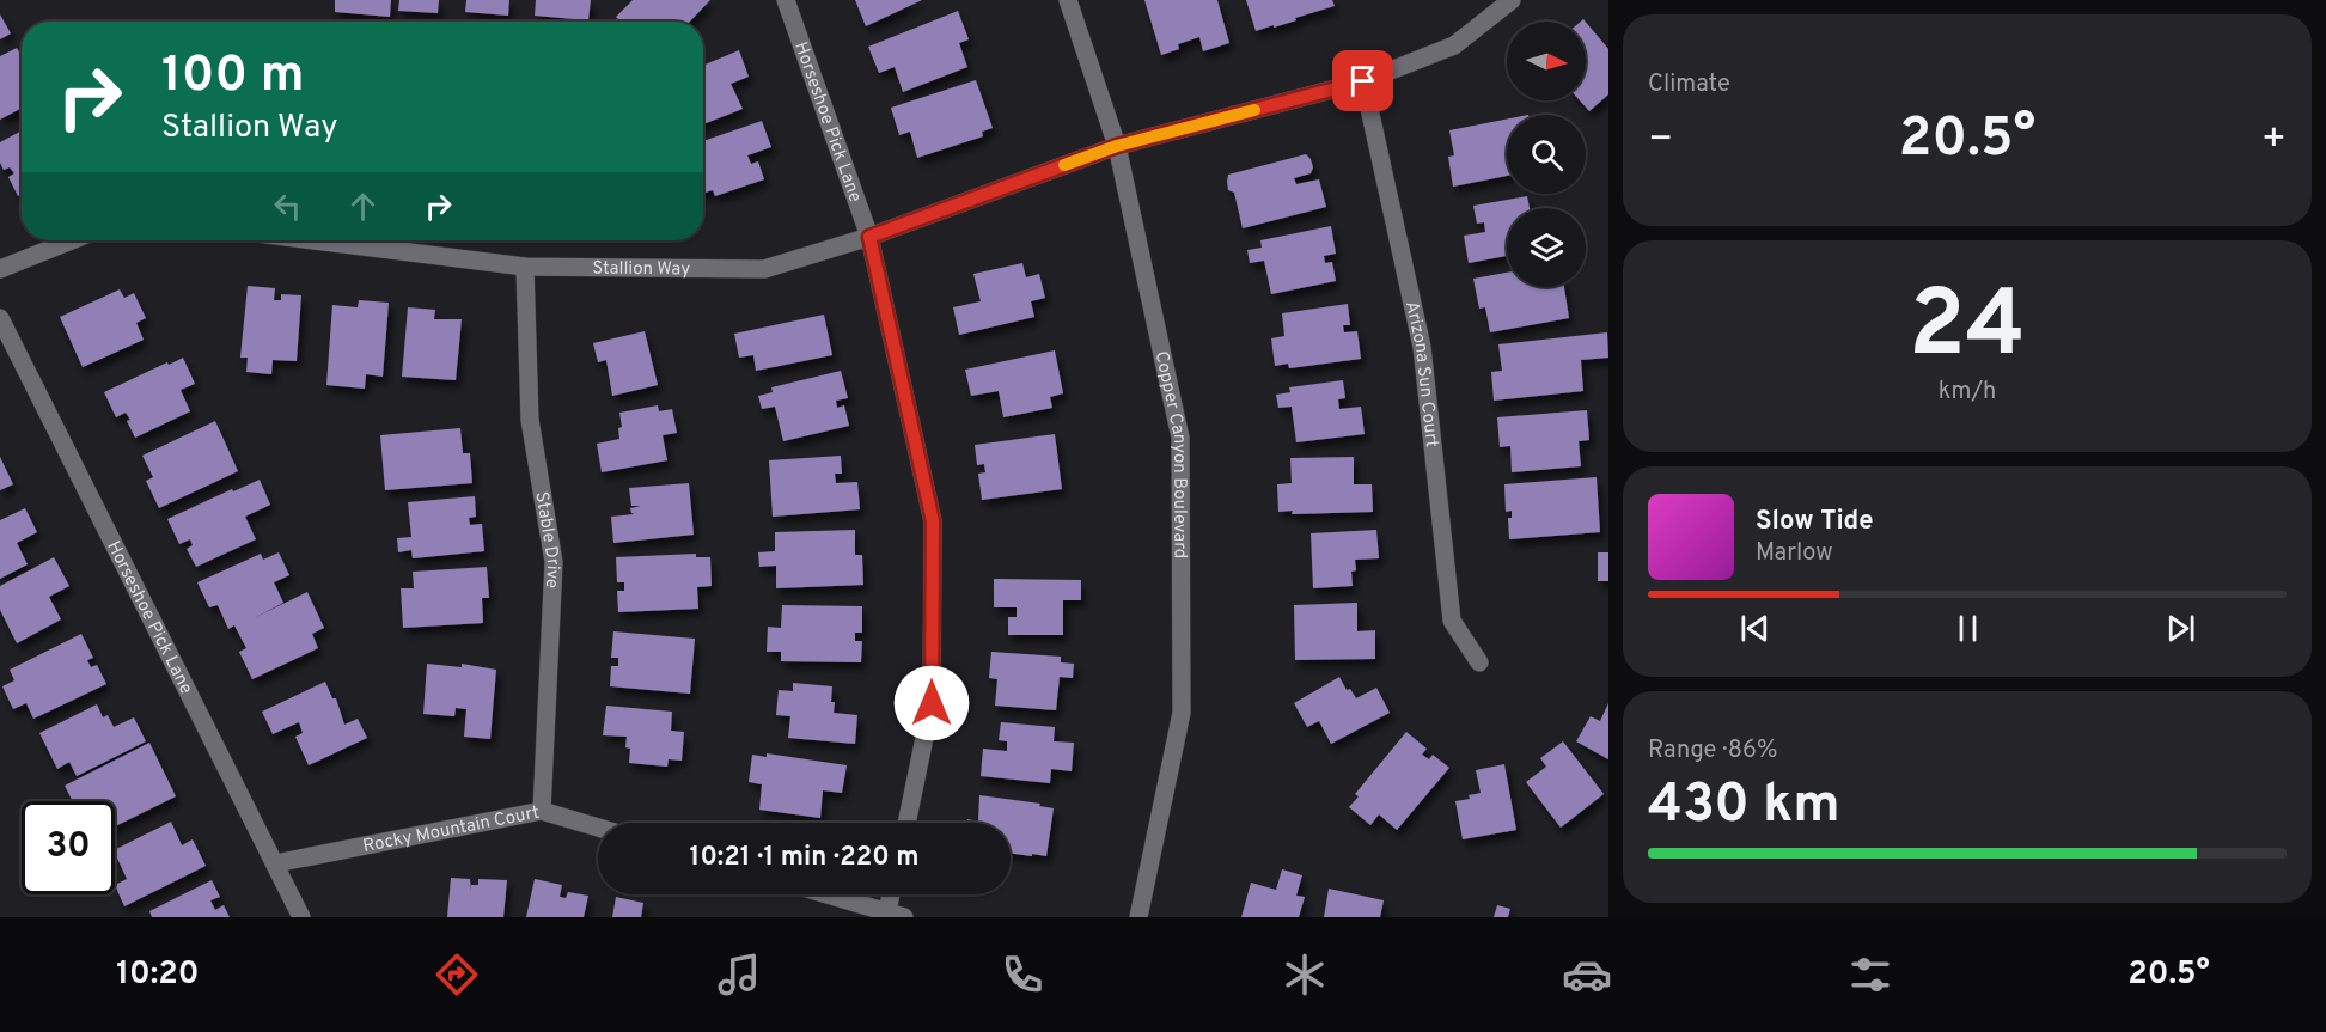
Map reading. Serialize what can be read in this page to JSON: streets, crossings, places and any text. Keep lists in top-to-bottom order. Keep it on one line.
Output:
{"streets":{"street":["Horseshoe Pick Lane","Stallion Way","Arizona Sun Court","Copper Canyon Boulevard","Stable Drive","Rocky Mountain Court"]},"crossings":[["Horseshoe Pick Lane","Stallion Way"],["Horseshoe Pick Lane","Rocky Mountain Court"],["Stallion Way","Arizona Sun Court"],["Stallion Way","Copper Canyon Boulevard"],["Stallion Way","Stable Drive"],["Stable Drive","Rocky Mountain Court"]],"north":"right","page":{"tile":["Climate",["24","km/h"],["Range · 86%","430 km"]],"turn":["100 m","Stallion Way"],"heat":["−","20.5°","+"],"song":["Slow Tide","Marlow"],"limit":"30","trip":"10:21 · 1 min · 220 m","tabs":["10:20","20.5°"]}}
